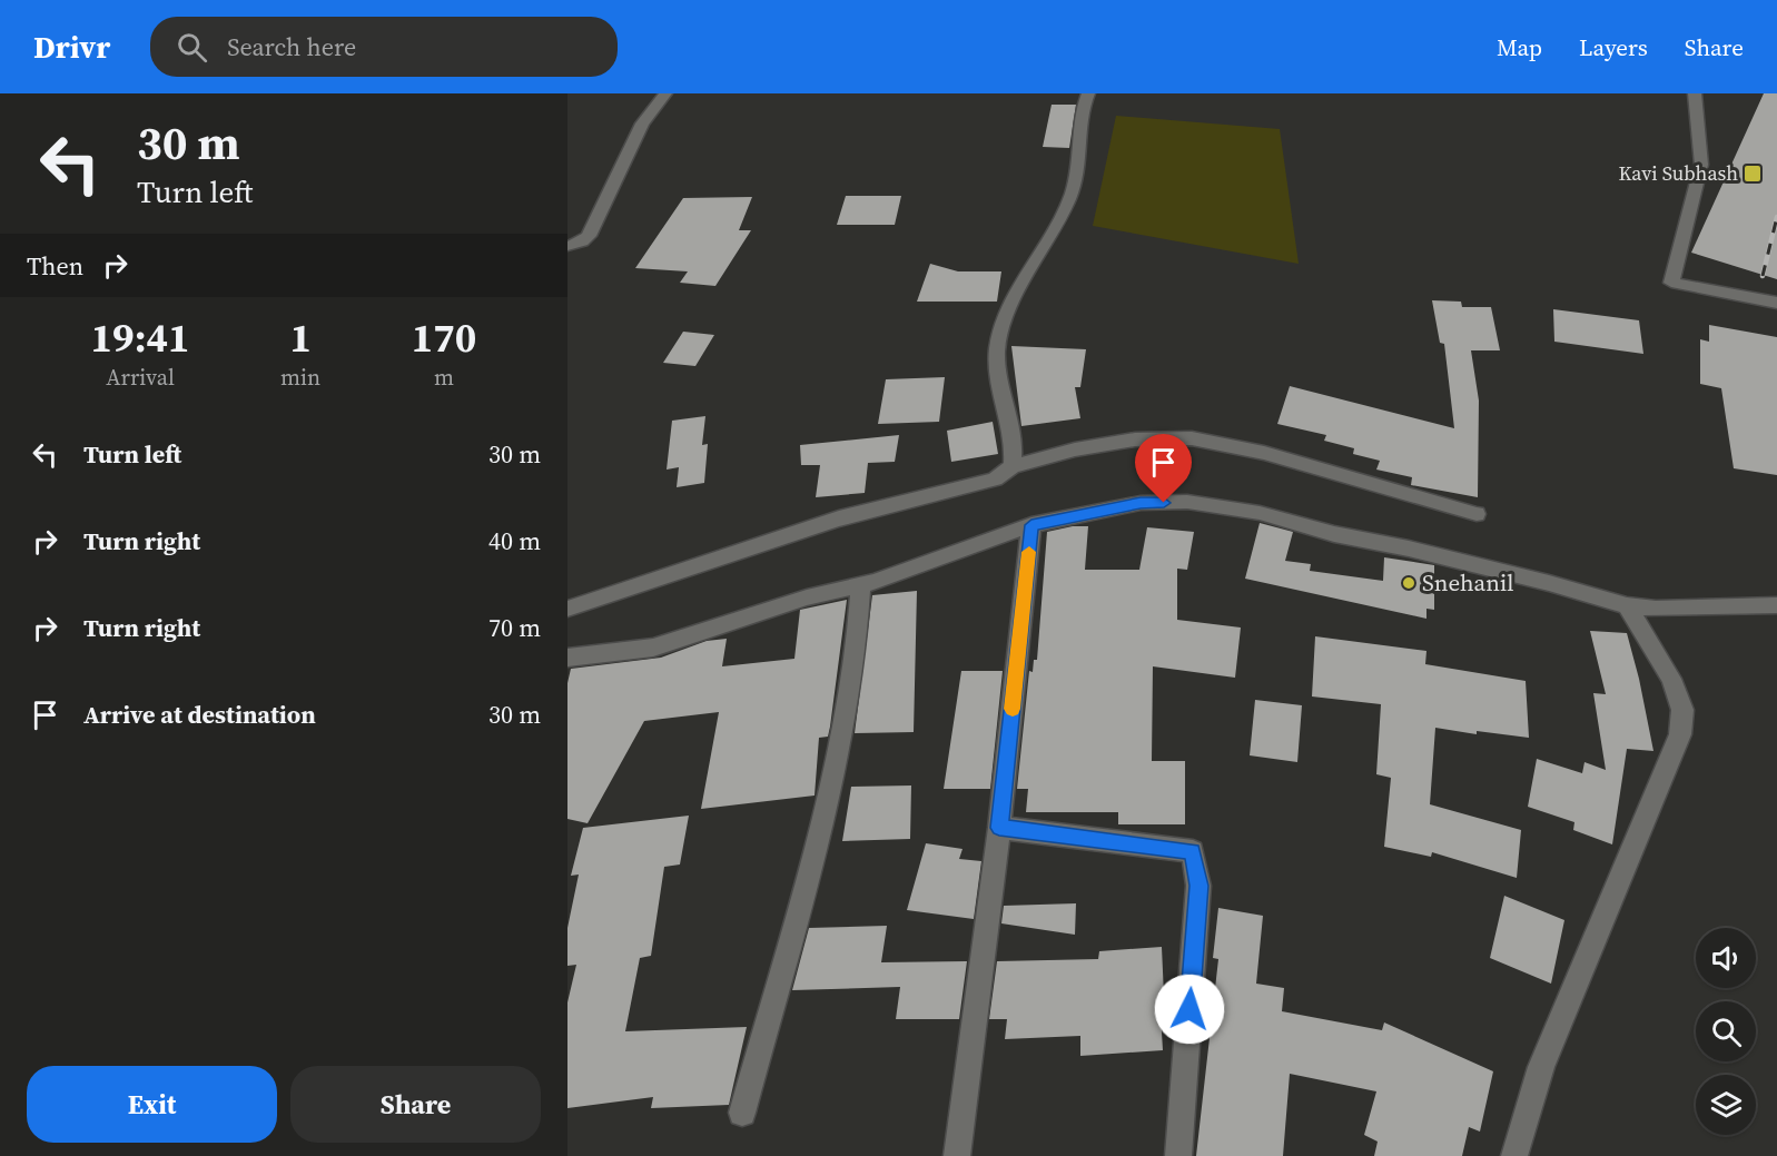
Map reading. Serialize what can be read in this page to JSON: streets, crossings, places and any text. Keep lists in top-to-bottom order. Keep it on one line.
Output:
{"places":{"transit":["Kavi Subhash"],"other":["Snehanil"]},"page":{"header":"Drivr","search":"Search here","nav":["Map","Layers","Share"],"turn":["30 m","Turn left"],"then":"Then","eta":["19:41","Arrival","1","min","170","m"],"list":[{"name":"Turn left","value":"30 m"},{"name":"Turn right","value":"40 m"},{"name":"Turn right","value":"70 m"},{"name":"Arrive at destination","value":"30 m"}],"buttons":["Exit","Share"]}}
